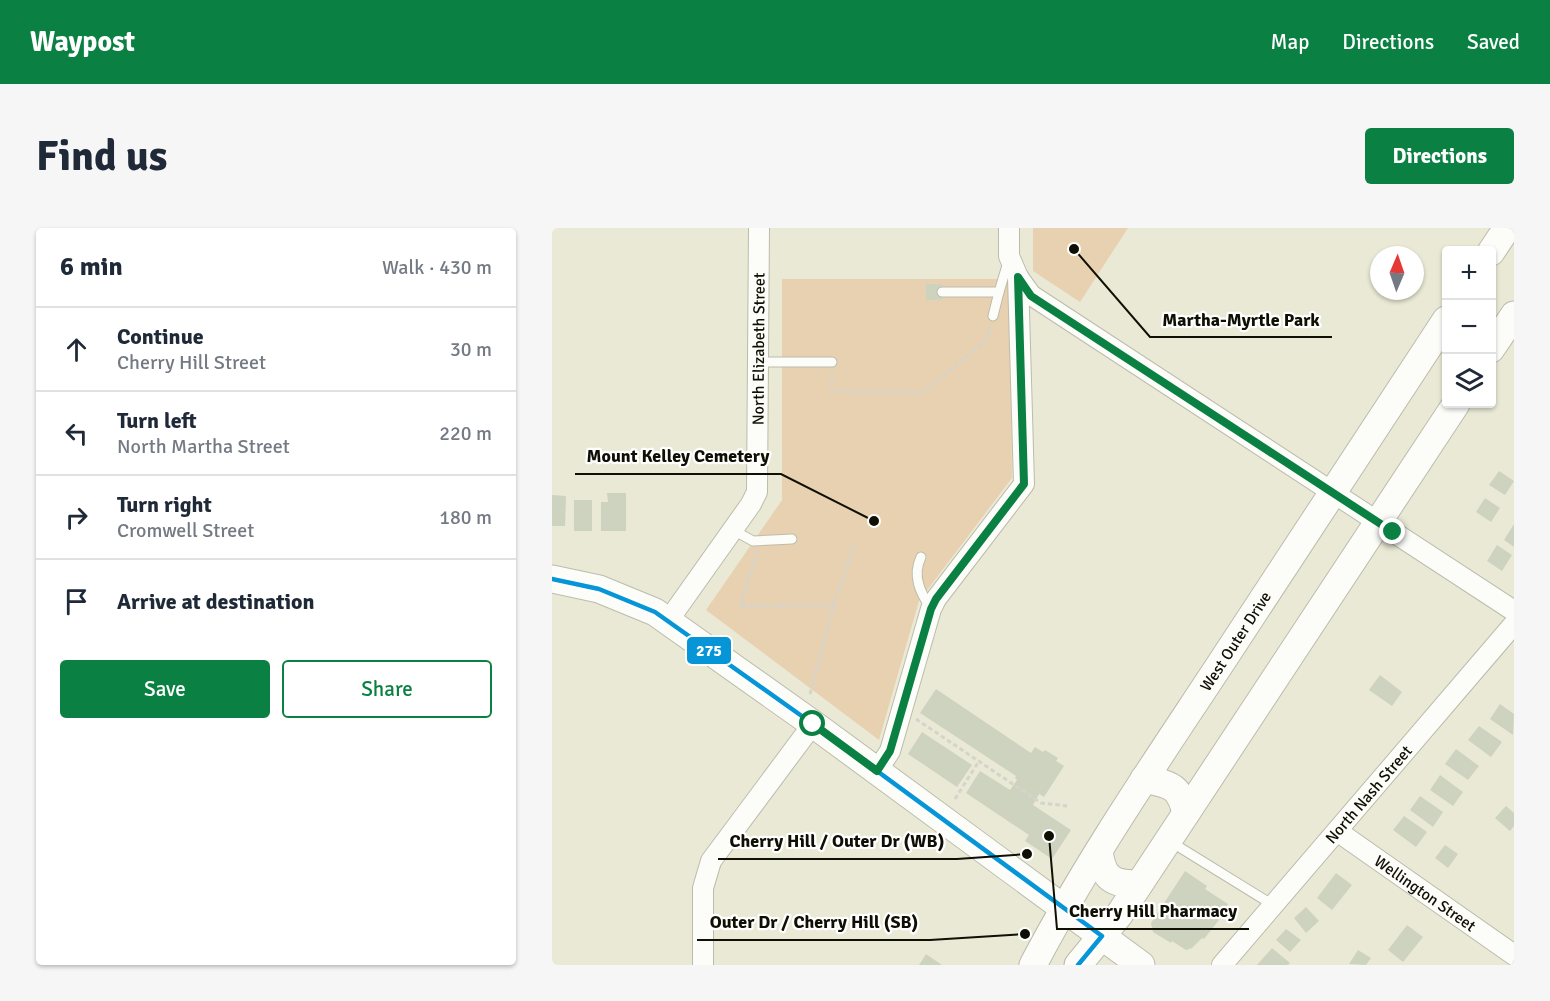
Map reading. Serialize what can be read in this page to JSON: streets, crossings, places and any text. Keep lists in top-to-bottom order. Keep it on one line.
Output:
{"streets":{"main road":["West Outer Drive"],"street":["North Elizabeth Street","North Nash Street","Wellington Street"]},"crossings":[["North Nash Street","Wellington Street"]],"places":["Martha-Myrtle Park","Mount Kelley Cemetery","Cherry Hill Pharmacy","Cherry Hill / Outer Dr (WB)","Outer Dr / Cherry Hill (SB)"],"lines":["transit line 275"],"north":"top","page":{"header":"Waypost","nav":["Map","Directions","Saved"],"buttons":["Directions",["Save","Share"]],"title":"Find us","heading":["6 min","Walk · 430 m"],"map_buttons":["+","−"],"list":[["Continue","Cherry Hill Street","30 m"],["Turn left","North Martha Street","220 m"],["Turn right","Cromwell Street","180 m"],"Arrive at destination"]}}
